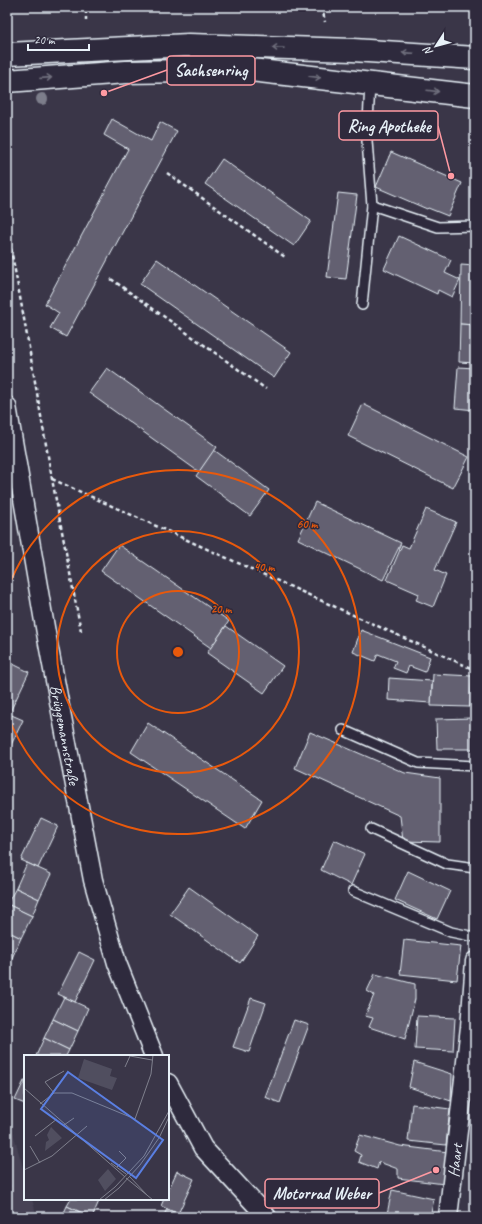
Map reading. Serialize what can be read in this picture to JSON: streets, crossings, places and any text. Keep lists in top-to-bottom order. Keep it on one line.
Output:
{"streets":{"street":["Brüggemannstraße","Haart"]},"places":["Sachsenring","Ring Apotheke","Motorrad Weber"],"scale_bar":"20 m","north":"bottom left","rings":["60 m","40 m","20 m"]}
